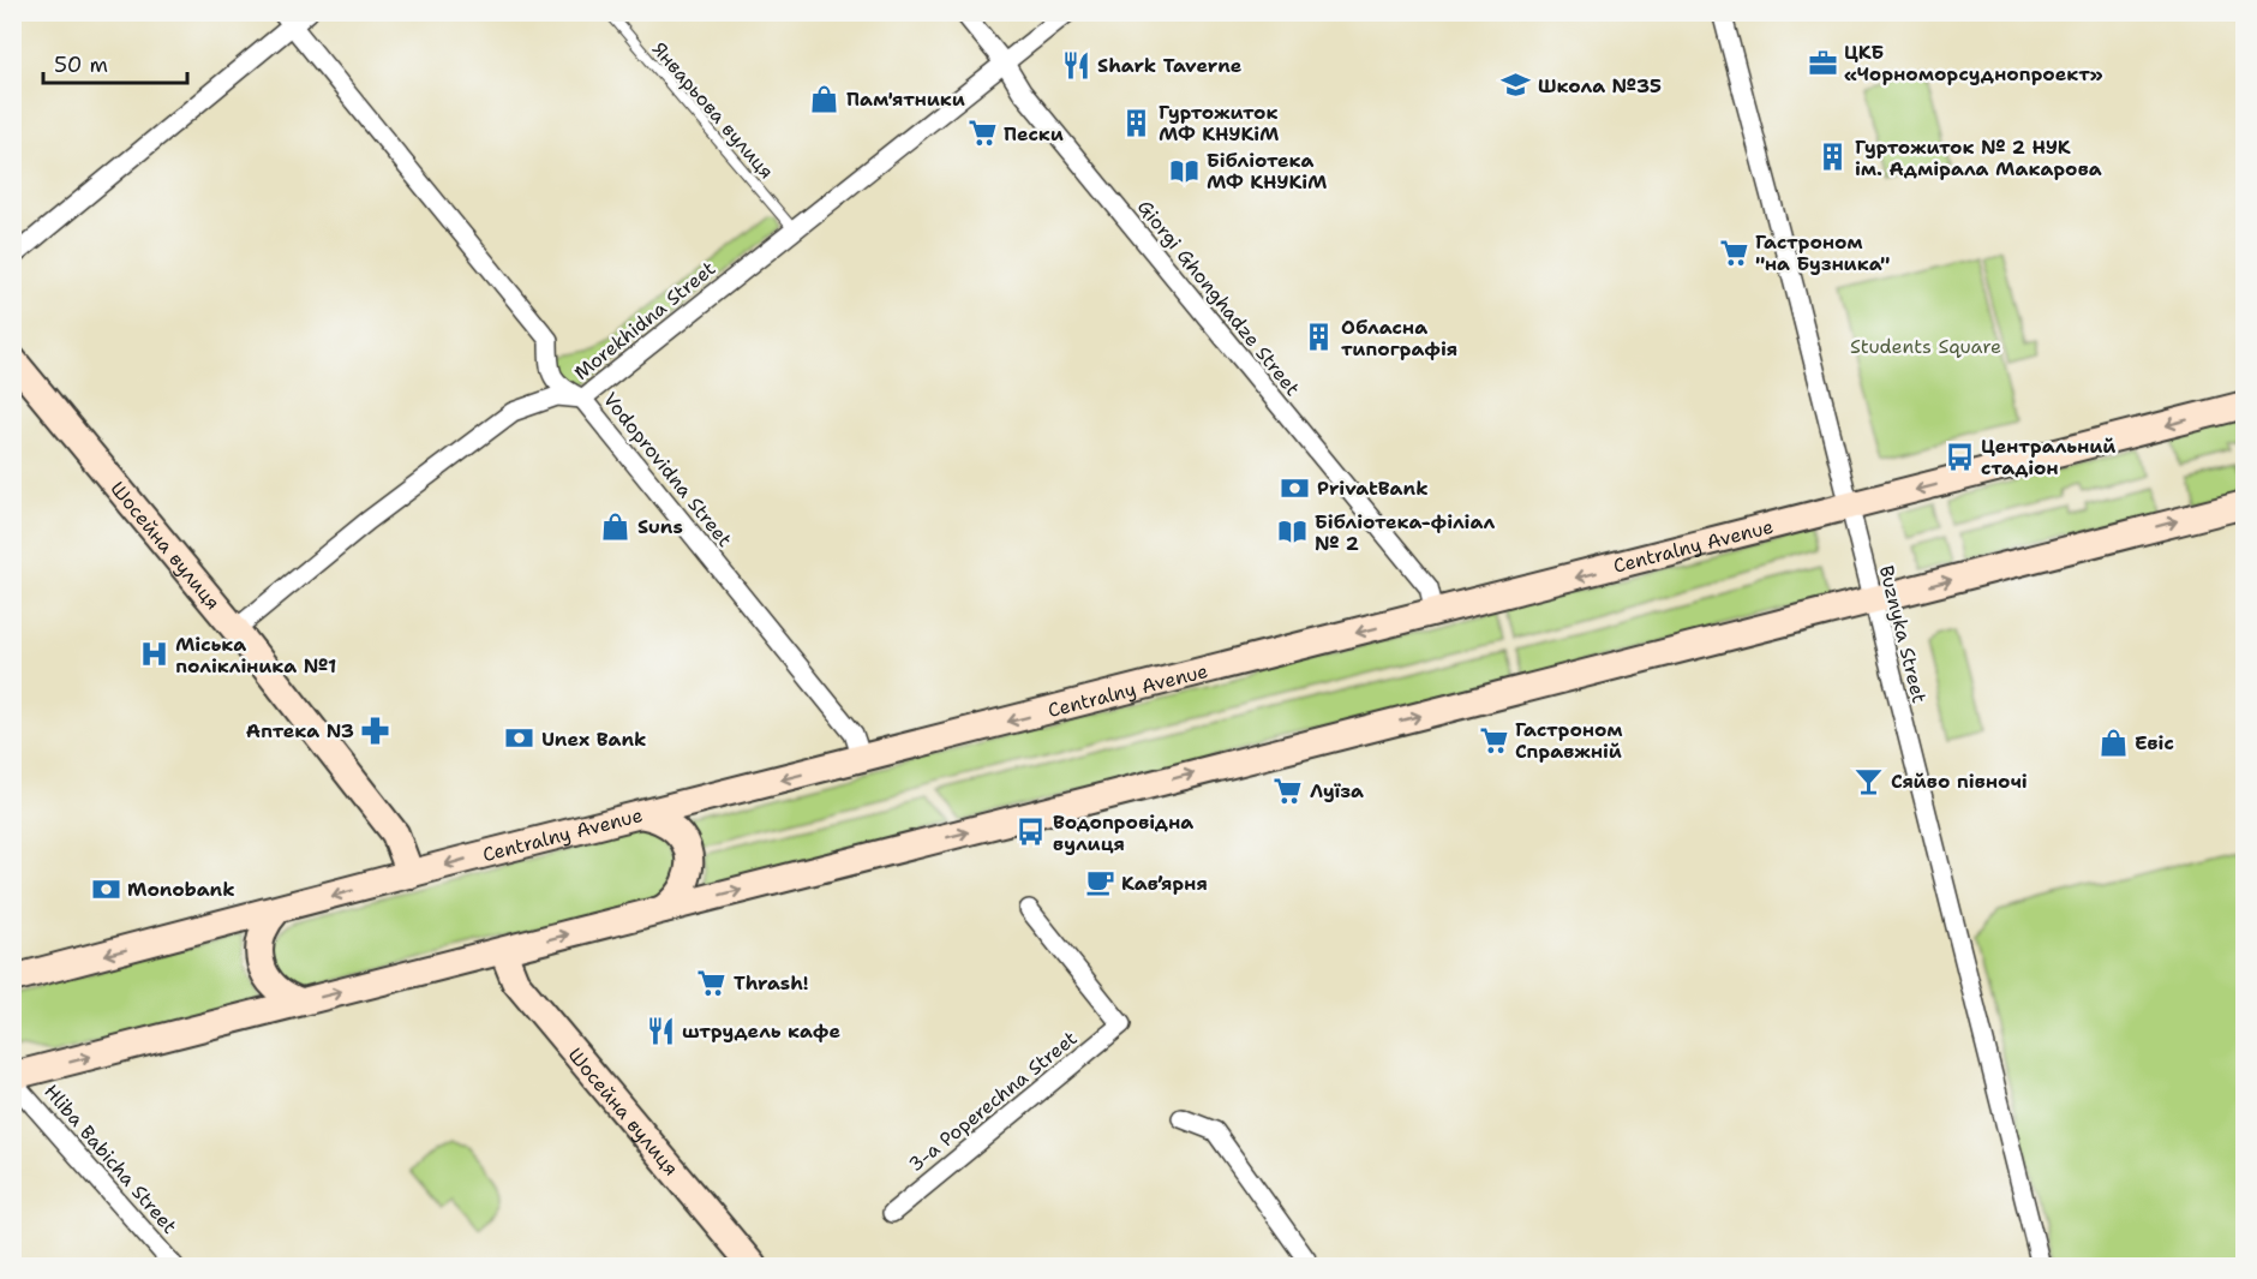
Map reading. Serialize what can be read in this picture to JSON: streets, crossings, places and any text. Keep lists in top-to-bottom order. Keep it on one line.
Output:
{"streets":{"main road":["Шосейна вулиця","Centralny Avenue"],"street":["Giorgi Ghonghadze Street","Morekhidna Street","Vodoprovidna Street","Buznyka Street","3-a Poperechna Street","Hliba Babicha Street"],"lane":["Январьова вулиця"]},"crossings":[["Январьова вулиця","Morekhidna Street"],["Giorgi Ghonghadze Street","Morekhidna Street"],["Giorgi Ghonghadze Street","Centralny Avenue"],["Morekhidna Street","Vodoprovidna Street"],["Morekhidna Street","Шосейна вулиця"],["Vodoprovidna Street","Centralny Avenue"],["Шосейна вулиця","Centralny Avenue"],["Centralny Avenue","Buznyka Street"]],"parks":["Students Square"],"places":{"office":["ЦКБ «Чорноморсуднопроект»"],"restaurant":["Shark Taverne","штрудель кафе"],"school or university":["Школа №35"],"shop":["Пам'ятники","Suns","Евіс"],"building":["Гуртожиток МФ КНУКіМ","Гуртожиток № 2 НУК ім. Адмірала Макарова","Обласна типографія"],"supermarket":["Пески","Гастроном \"на Бузника\"","Гастроном Справжній","Луїза","Thrash!"],"library":["Бібліотека МФ КНУКіМ","Бібліотека-філіал № 2"],"bus stop":["Центральний стадіон","Водопровідна вулиця"],"bank":["PrivatBank","Unex Bank","Monobank"],"hospital":["Міська полікліника №1"],"pharmacy":["Аптека N3"],"bar":["Сяйво півночі"],"cafe":["Кав’ярня"]},"scale_bar":"50 m"}
